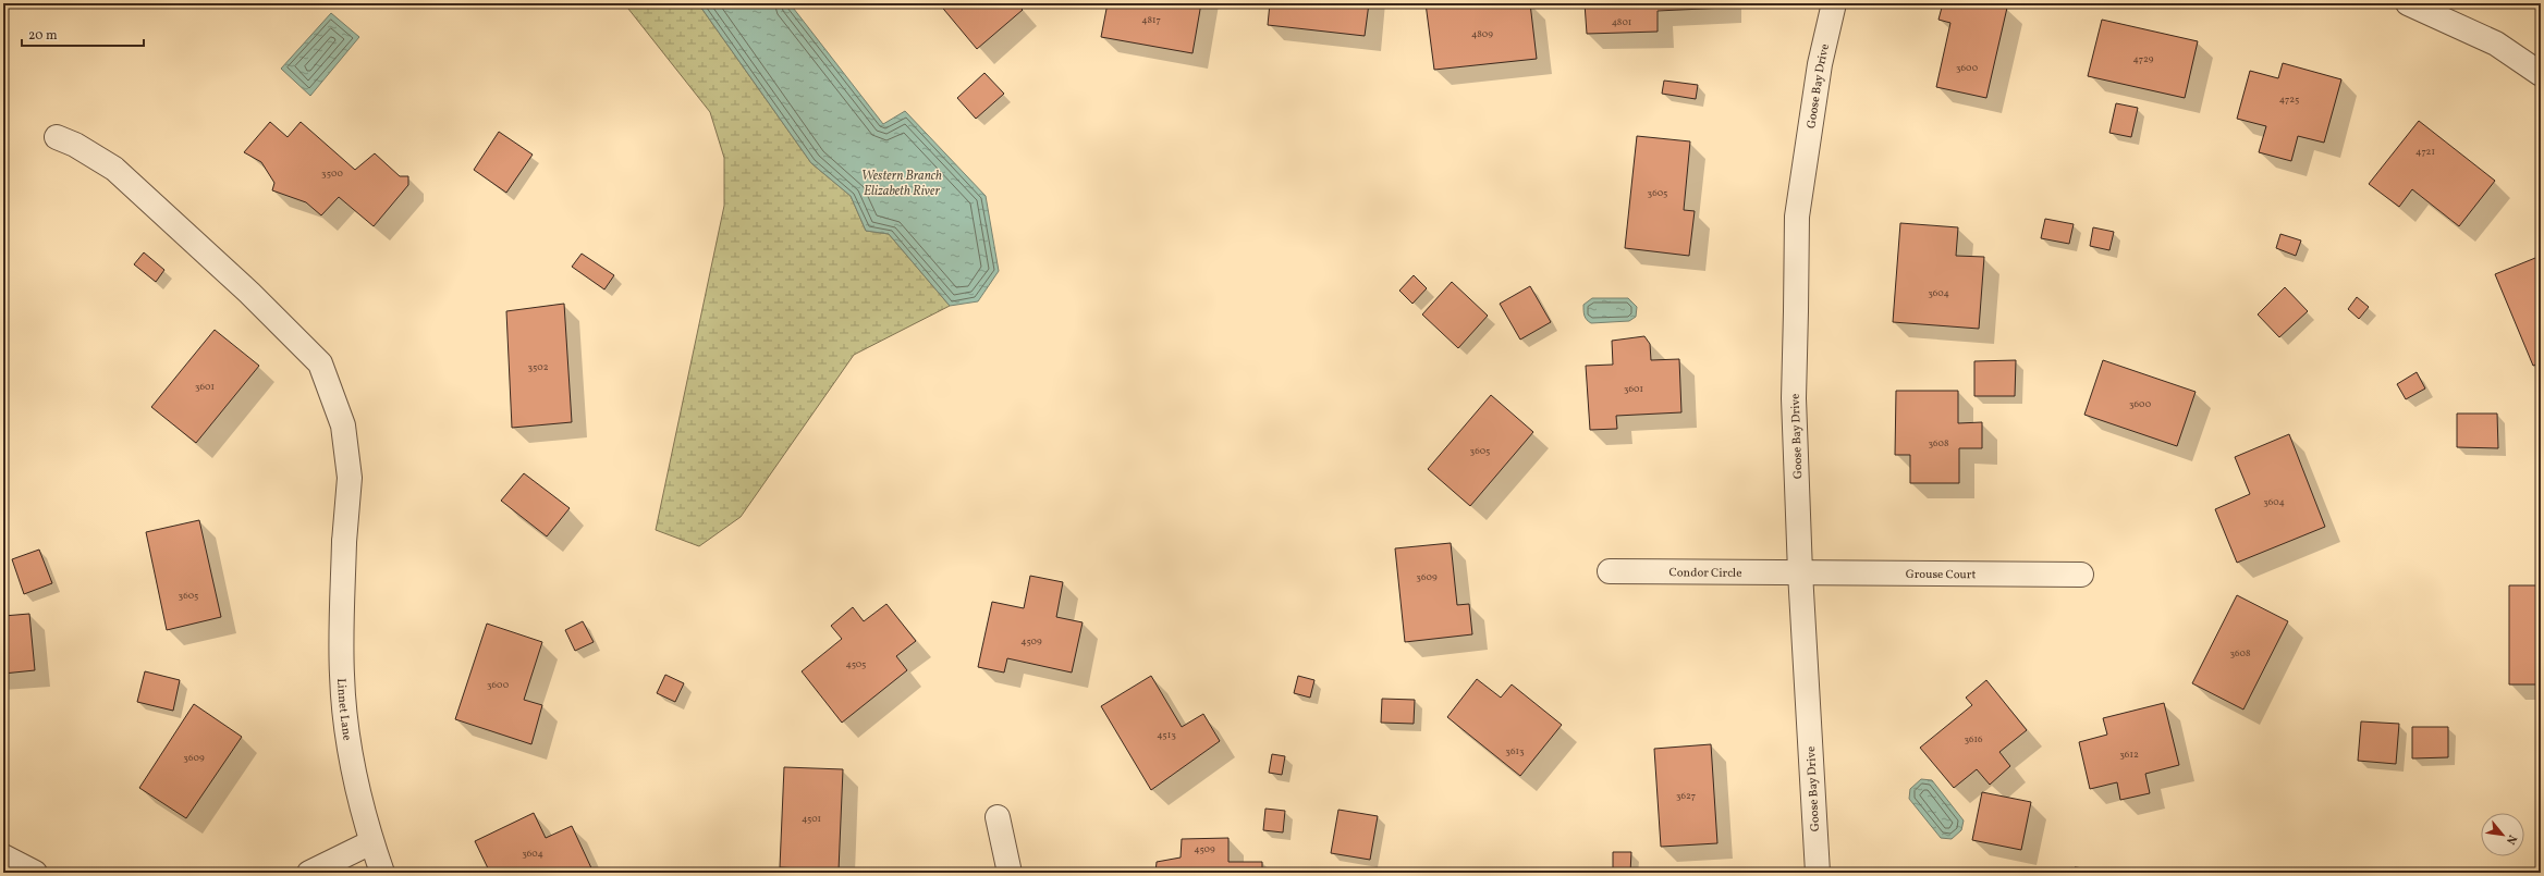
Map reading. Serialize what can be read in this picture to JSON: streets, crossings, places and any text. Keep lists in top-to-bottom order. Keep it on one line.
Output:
{"streets":{"street":["Goose Bay Drive","Condor Circle","Grouse Court","Linnet Lane"]},"crossings":[["Goose Bay Drive","Condor Circle"],["Goose Bay Drive","Grouse Court"],["Condor Circle","Grouse Court"]],"water":["Western Branch Elizabeth River"],"house_numbers":["4817","4801","4809","4729","3600","4725","4721","3500","3605","3604","3502","3601","3601","3600","3608","3605","3604","3609","3605","4509","3608","4505","3600","4513","3616","3613","3612","3609","3627","4501","4509","3604"],"scale_bar":"20 m","north":"bottom right"}
